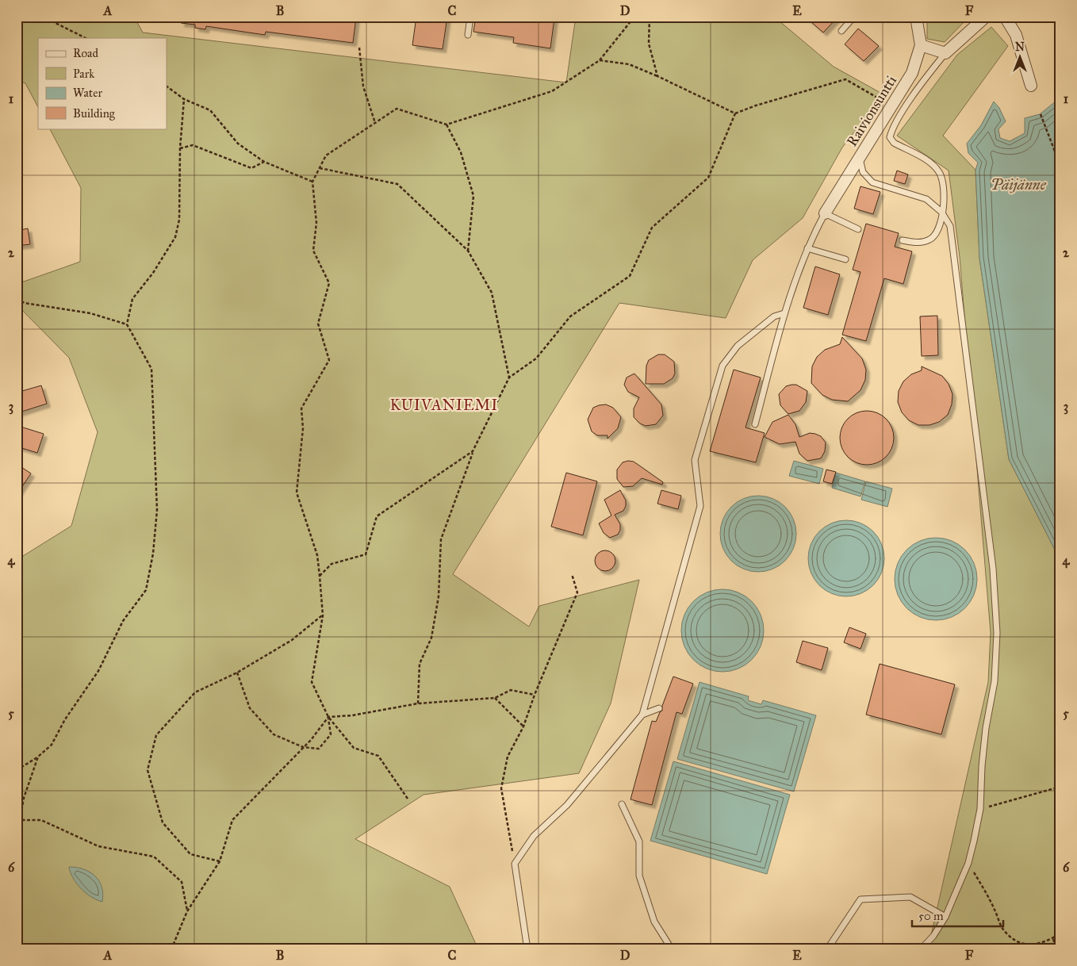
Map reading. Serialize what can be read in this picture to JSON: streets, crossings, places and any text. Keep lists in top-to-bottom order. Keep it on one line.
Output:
{"streets":{"street":["Raivionsuntti"]},"districts":["KUIVANIEMI"],"water":["Päijänne"],"legend":["Road","Park","Water","Building"],"scale_bar":"50 m","north":"top","grid":{"columns":["A","B","C","D","E","F"],"rows":["1","2","3","4","5","6"]}}
